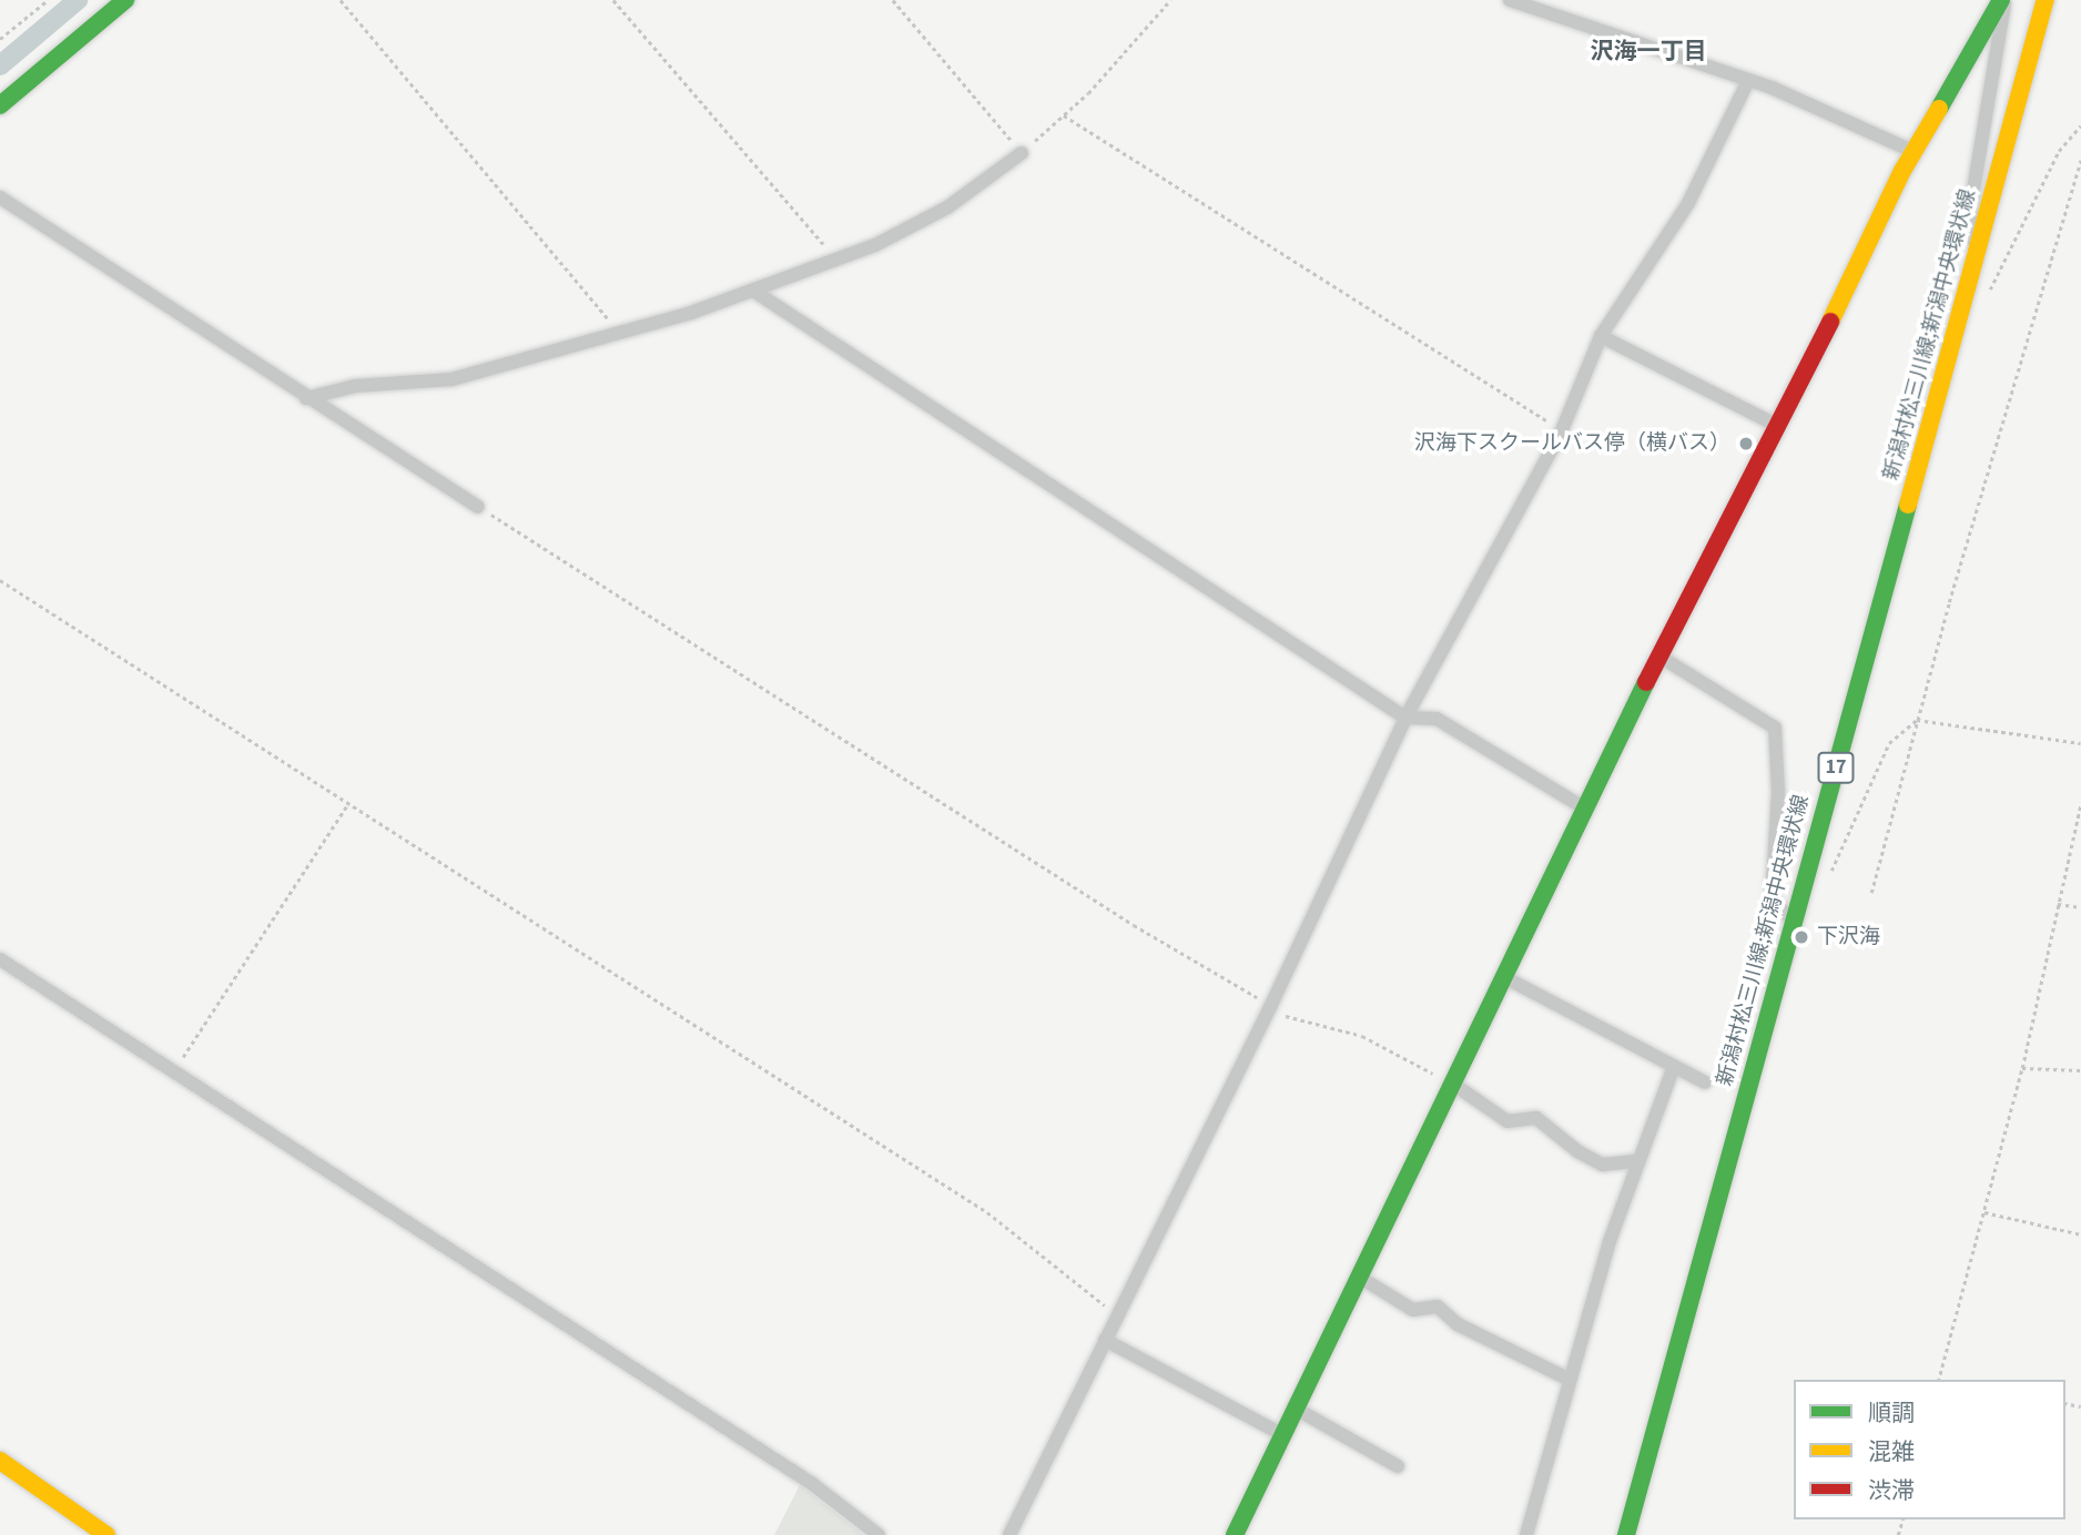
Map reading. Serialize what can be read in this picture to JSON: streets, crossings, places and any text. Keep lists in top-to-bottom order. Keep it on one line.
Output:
{"streets":{"street":["新潟村松三川線;新潟中央環状線","17"]},"districts":["沢海一丁目"],"places":["沢海下スクールバス停（横バス）","下沢海"],"legend":["順調","混雑","渋滞"]}
